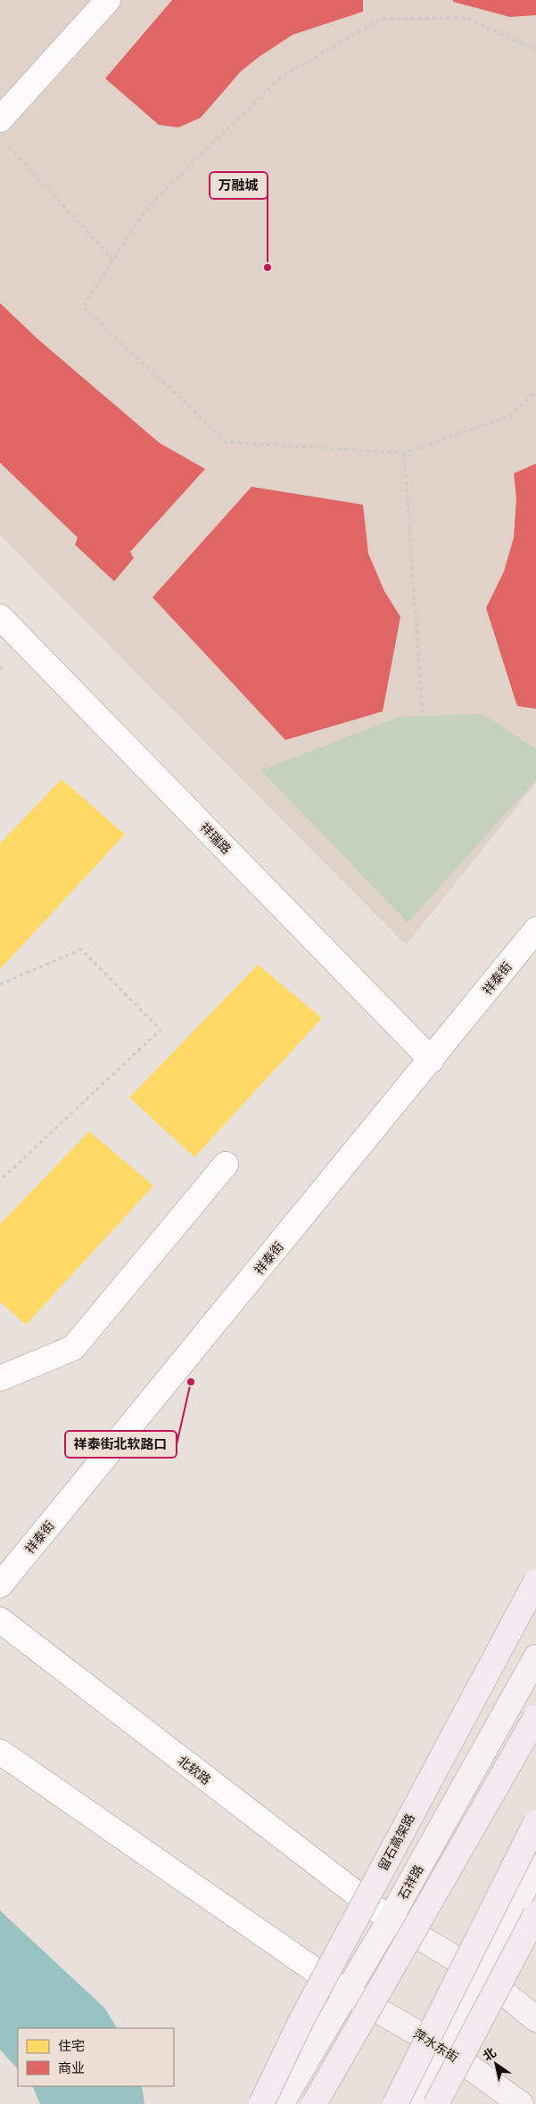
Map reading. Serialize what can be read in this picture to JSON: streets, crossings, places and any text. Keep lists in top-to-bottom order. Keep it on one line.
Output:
{"streets":{"highway":["留石高架路"],"main road":["石祥路","萍水东街"],"street":["祥瑞路","祥泰街","北软路"]},"crossings":[["祥瑞路","祥泰街"],["北软路","石祥路"],["石祥路","萍水东街"]],"places":["万融城","祥泰街北软路口"],"legend":["住宅","商业"],"north":"top left"}
